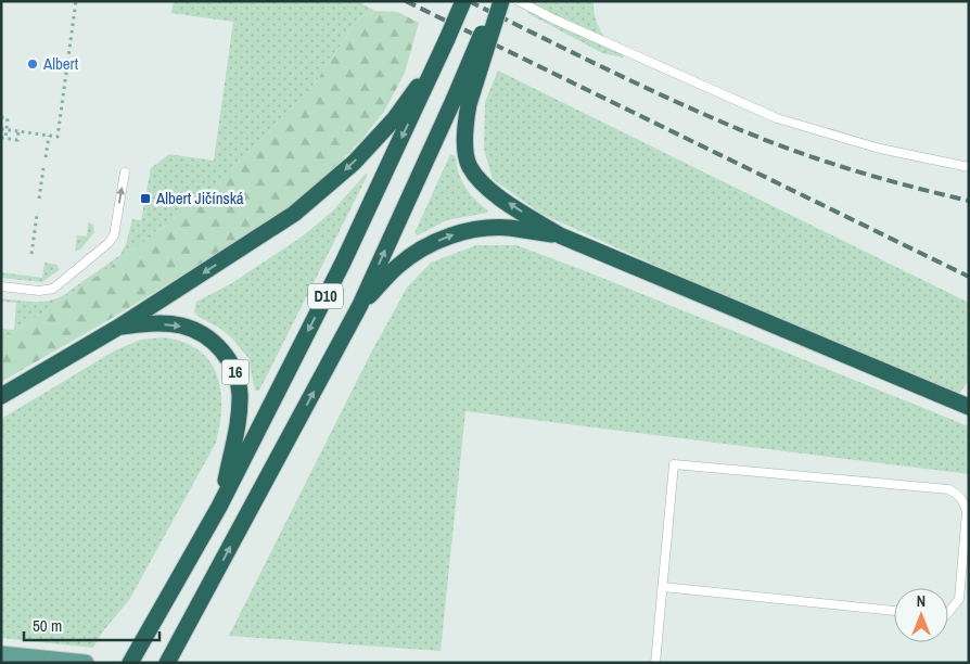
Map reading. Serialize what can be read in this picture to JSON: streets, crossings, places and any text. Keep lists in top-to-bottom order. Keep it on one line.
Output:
{"streets":{"highway":["D10","16"]},"crossings":[["D10","16"]],"places":{"other":["Albert"],"transit":["Albert Jičínská"]},"scale_bar":"50 m","north":"top"}
